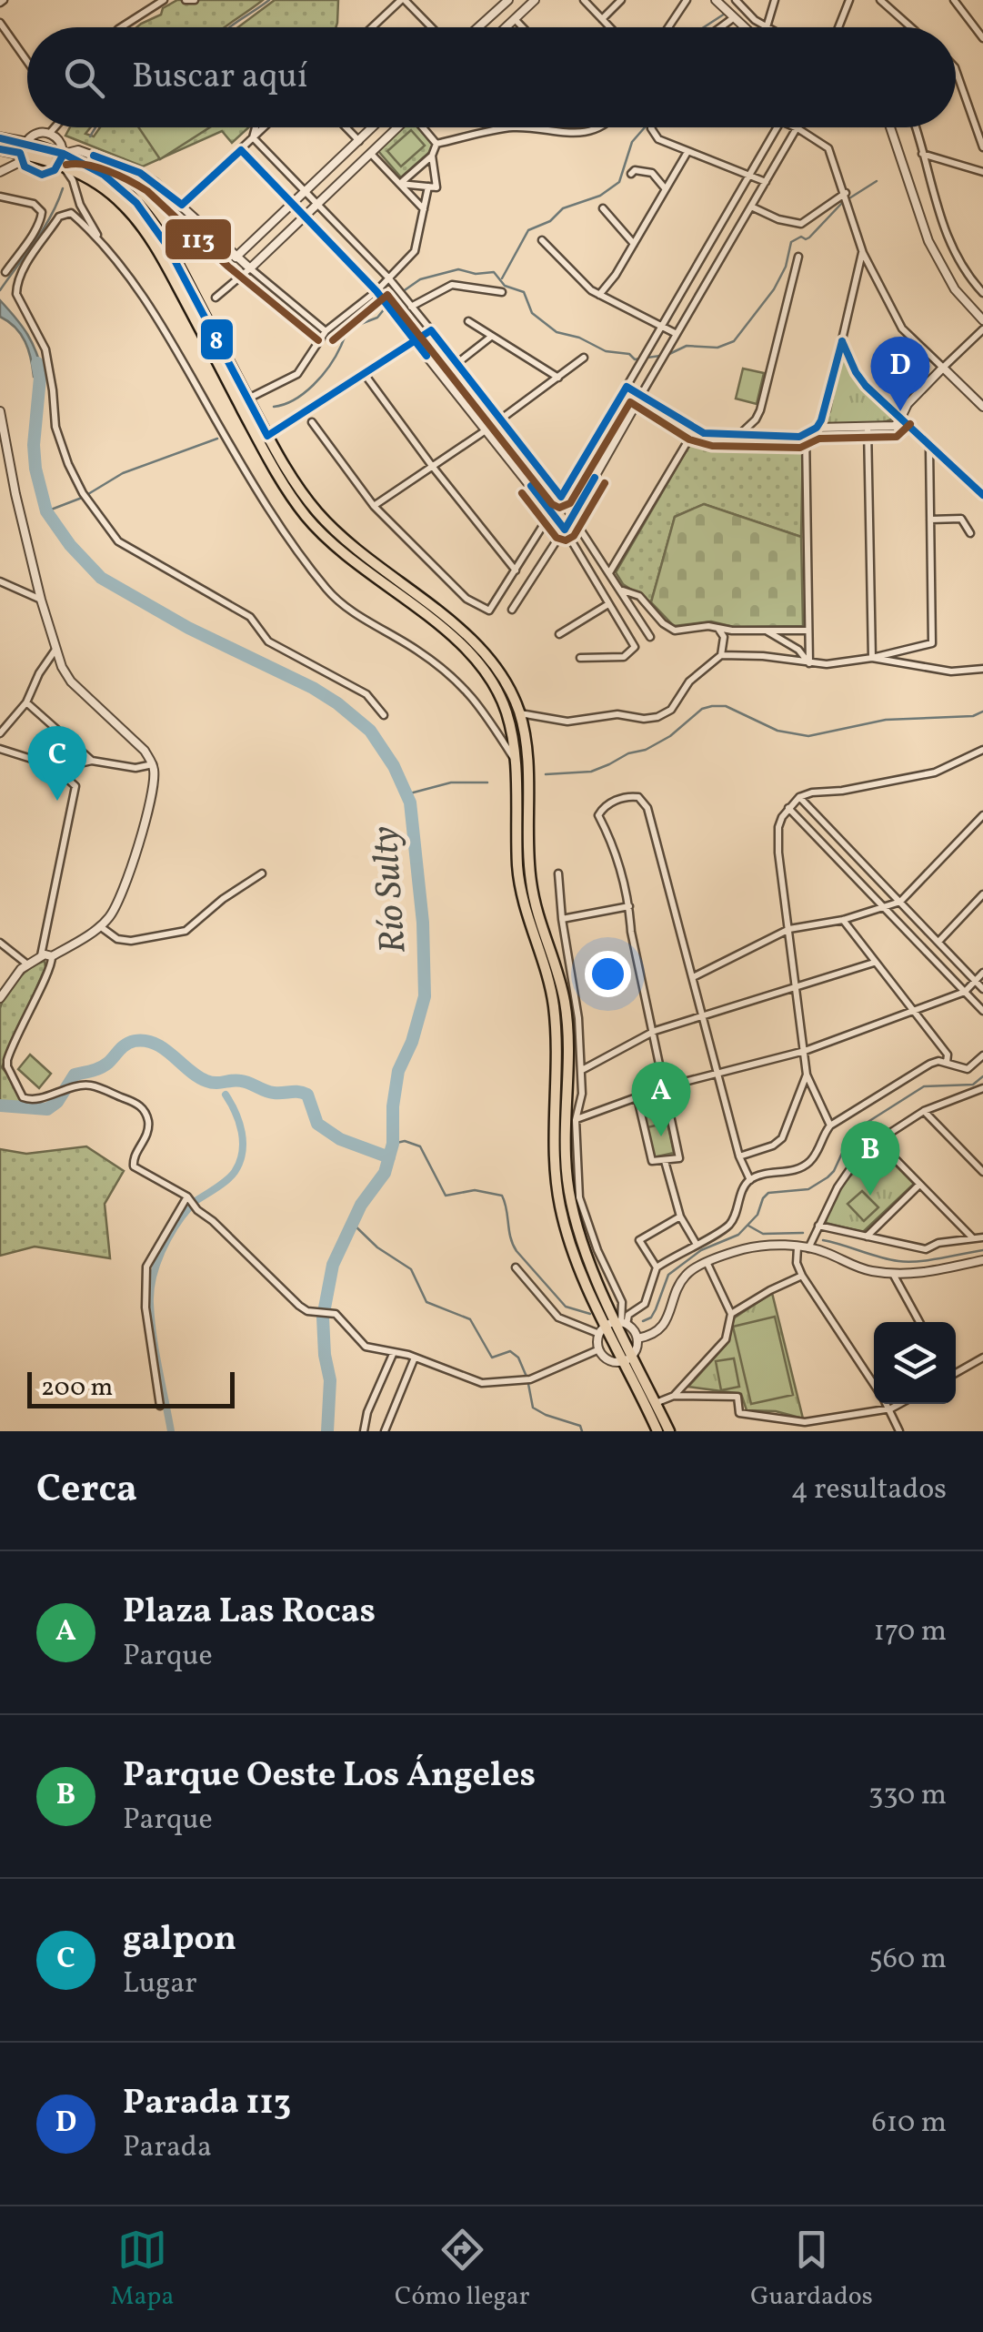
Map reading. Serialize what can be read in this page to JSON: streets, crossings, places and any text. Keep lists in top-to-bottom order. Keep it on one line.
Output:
{"water":["Río Sulty"],"lines":["transit line 8","transit line 113"],"scale_bar":"200 m","page":{"search":"Buscar aquí","pins":["D","C","A","B"],"scale":"200 m","heading":["Cerca","4 resultados"],"list":[{"mark":"A","name":"Plaza Las Rocas","note":"Parque","value":"170 m"},{"mark":"B","name":"Parque Oeste Los Ángeles","note":"Parque","value":"330 m"},{"mark":"C","name":"galpon","note":"Lugar","value":"560 m"},{"mark":"D","name":"Parada 113","note":"Parada","value":"610 m"}],"nav":["Mapa","Cómo llegar","Guardados"]}}
